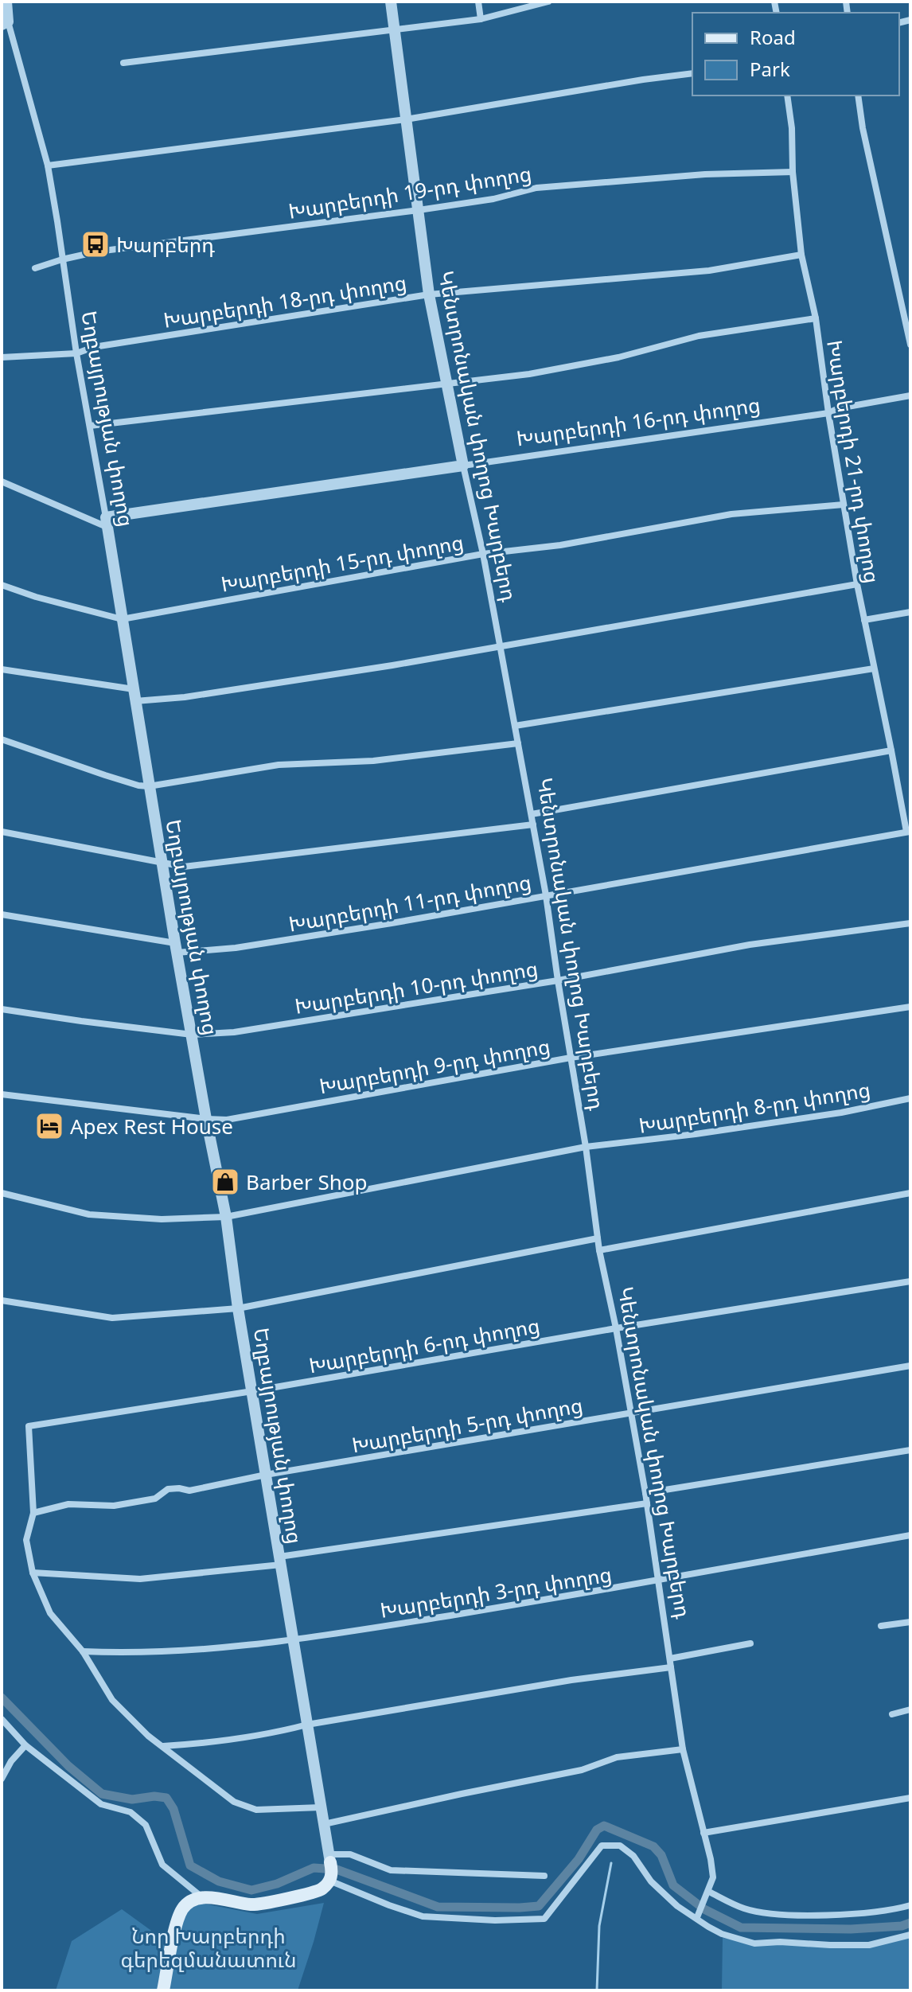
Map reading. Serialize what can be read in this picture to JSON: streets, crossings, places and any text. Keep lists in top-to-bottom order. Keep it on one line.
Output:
{"streets":{"street":["Խարբերդի 19-րդ փողոց","Խարբերդի 18-րդ փողոց","Եղբայրության փողոց","Խարբերդի 16-րդ փողոց","Կենտրոնական փողոց Խարբերդ","Խարբերդի 21-րդ փողոց","Խարբերդի 15-րդ փողոց","Խարբերդի 11-րդ փողոց","Խարբերդի 10-րդ փողոց","Խարբերդի 9-րդ փողոց","Խարբերդի 8-րդ փողոց","Խարբերդի 6-րդ փողոց","Խարբերդի 5-րդ փողոց","Խարբերդի 3-րդ փողոց"]},"crossings":[["Խարբերդի 19-րդ փողոց","Եղբայրության փողոց"],["Խարբերդի 19-րդ փողոց","Կենտրոնական փողոց Խարբերդ"],["Խարբերդի 19-րդ փողոց","Խարբերդի 21-րդ փողոց"],["Խարբերդի 18-րդ փողոց","Եղբայրության փողոց"],["Խարբերդի 18-րդ փողոց","Կենտրոնական փողոց Խարբերդ"],["Խարբերդի 18-րդ փողոց","Խարբերդի 21-րդ փողոց"],["Եղբայրության փողոց","Խարբերդի 16-րդ փողոց"],["Եղբայրության փողոց","Խարբերդի 15-րդ փողոց"],["Եղբայրության փողոց","Խարբերդի 11-րդ փողոց"],["Եղբայրության փողոց","Խարբերդի 10-րդ փողոց"],["Եղբայրության փողոց","Խարբերդի 9-րդ փողոց"],["Եղբայրության փողոց","Խարբերդի 8-րդ փողոց"],["Եղբայրության փողոց","Խարբերդի 6-րդ փողոց"],["Եղբայրության փողոց","Խարբերդի 5-րդ փողոց"],["Եղբայրության փողոց","Խարբերդի 3-րդ փողոց"],["Խարբերդի 16-րդ փողոց","Կենտրոնական փողոց Խարբերդ"],["Խարբերդի 16-րդ փողոց","Խարբերդի 21-րդ փողոց"],["Կենտրոնական փողոց Խարբերդ","Խարբերդի 15-րդ փողոց"],["Կենտրոնական փողոց Խարբերդ","Խարբերդի 11-րդ փողոց"],["Կենտրոնական փողոց Խարբերդ","Խարբերդի 10-րդ փողոց"],["Կենտրոնական փողոց Խարբերդ","Խարբերդի 9-րդ փողոց"],["Կենտրոնական փողոց Խարբերդ","Խարբերդի 8-րդ փողոց"],["Կենտրոնական փողոց Խարբերդ","Խարբերդի 6-րդ փողոց"],["Կենտրոնական փողոց Խարբերդ","Խարբերդի 5-րդ փողոց"],["Կենտրոնական փողոց Խարբերդ","Խարբերդի 3-րդ փողոց"],["Խարբերդի 21-րդ փողոց","Խարբերդի 15-րդ փողոց"],["Խարբերդի 21-րդ փողոց","Խարբերդի 11-րդ փողոց"],["Խարբերդի 6-րդ փողոց","Խարբերդի 5-րդ փողոց"]],"parks":["Նոր Խարբերդի գերեզմանատուն"],"places":{"bus stop":["Խարբերդ"],"hotel":["Apex Rest House"],"shop":["Barber Shop"]},"legend":["Road","Park"]}
